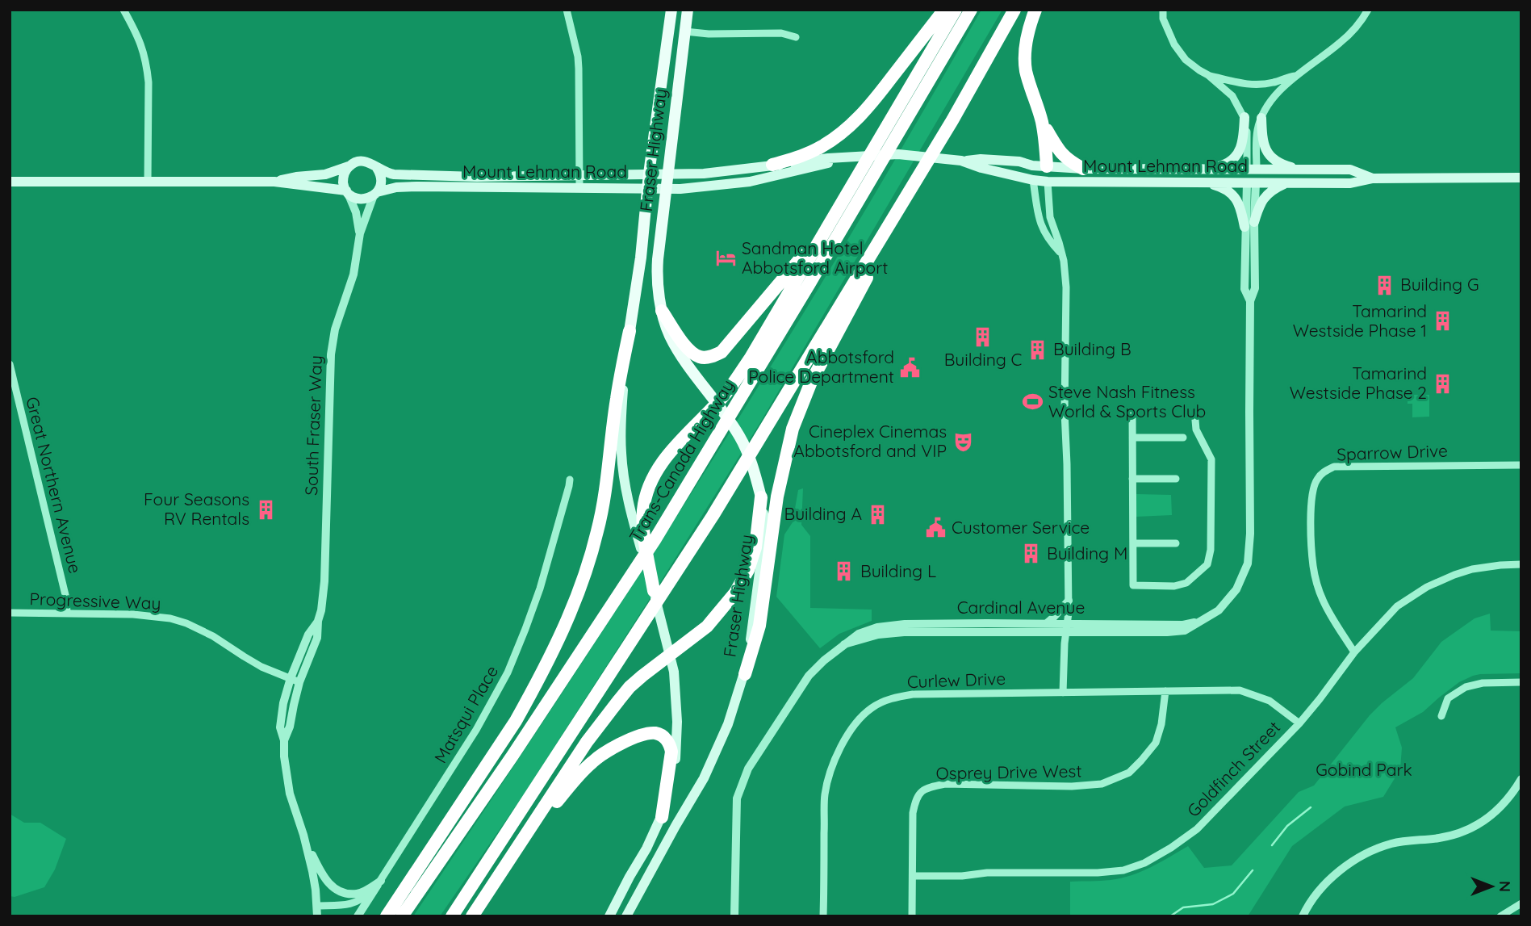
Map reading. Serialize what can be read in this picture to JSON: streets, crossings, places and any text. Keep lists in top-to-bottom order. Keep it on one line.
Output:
{"streets":{"highway":["Trans-Canada Highway"],"main road":["Fraser Highway","Mount Lehman Road"],"street":["South Fraser Way","Sparrow Drive","Great Northern Avenue","Progressive Way","Cardinal Avenue","Curlew Drive","Matsqui Place","Goldfinch Street","Osprey Drive West"]},"crossings":[["Fraser Highway","Mount Lehman Road"],["Mount Lehman Road","South Fraser Way"],["Mount Lehman Road","Cardinal Avenue"],["South Fraser Way","Progressive Way"],["South Fraser Way","Matsqui Place"],["Sparrow Drive","Goldfinch Street"],["Great Northern Avenue","Progressive Way"],["Curlew Drive","Goldfinch Street"],["Curlew Drive","Osprey Drive West"],["Goldfinch Street","Osprey Drive West"]],"parks":["Gobind Park"],"places":{"hotel":["Sandman Hotel Abbotsford Airport"],"building":["Building G","Tamarind Westside Phase 1","Building C","Building B","Tamarind Westside Phase 2","Four Seasons RV Rentals","Building A","Building M","Building L"],"public building":["Abbotsford Police Department","Customer Service"],"sports":["Steve Nash Fitness World & Sports Club"],"theatre":["Cineplex Cinemas Abbotsford and VIP"]},"north":"right"}
